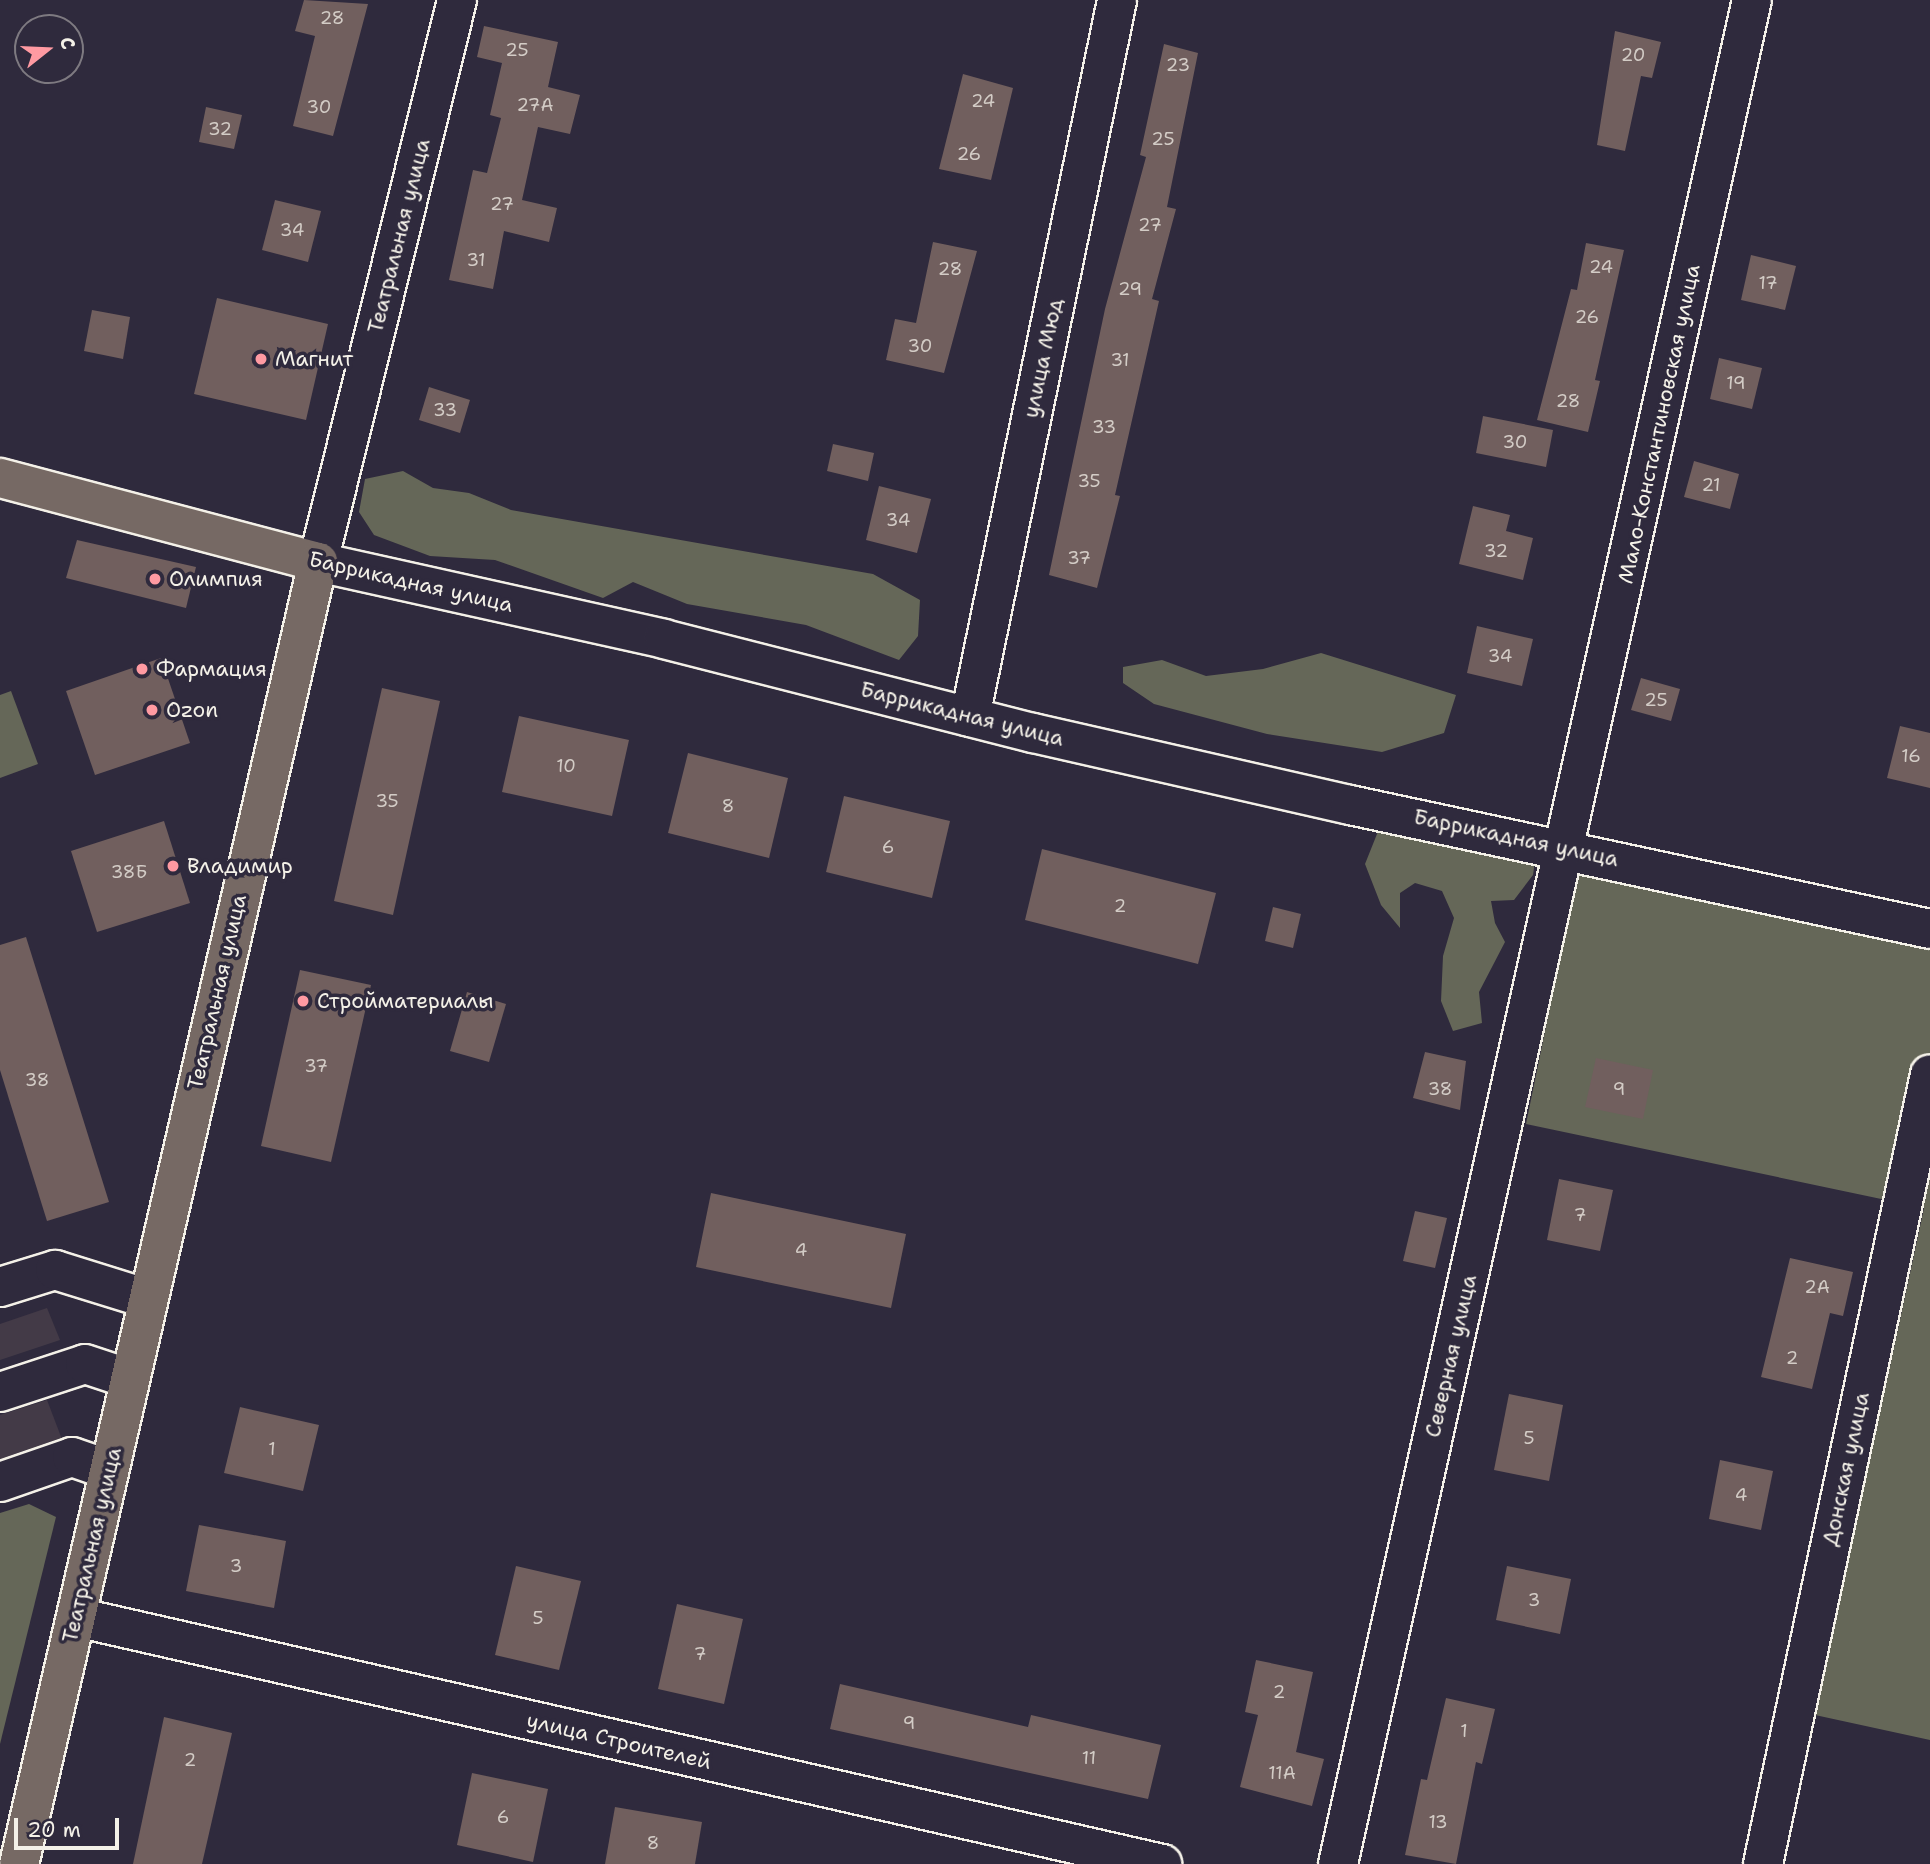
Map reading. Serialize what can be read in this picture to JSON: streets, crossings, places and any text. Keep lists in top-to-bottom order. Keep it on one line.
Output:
{"streets":{"main road":["Театральная улица","Баррикадная улица"],"street":["улица Мюд","Мало-Константиновская улица","Северная улица","Донская улица","улица Строителей"]},"crossings":[["Театральная улица","Баррикадная улица"],["Театральная улица","улица Строителей"],["улица Мюд","Баррикадная улица"],["Мало-Константиновская улица","Баррикадная улица"],["Мало-Константиновская улица","Северная улица"],["Баррикадная улица","Северная улица"]],"places":["Магнит","Олимпия","Фармация","Ozon","Владимир","Стройматериалы"],"house_numbers":["28","25","20","23","24","27А","30","32","25","26","27","27","34","31","24","28","17","29","26","30","31","19","28","33","33","30","35","21","34","32","37","34","25","16","10","35","8","6","38Б","2","37","38","38","9","7","4","2А","2","5","1","4","3","3","5","7","2","9","1","11","2","11А","6","13","8"],"scale_bar":"20 m","north":"right"}
